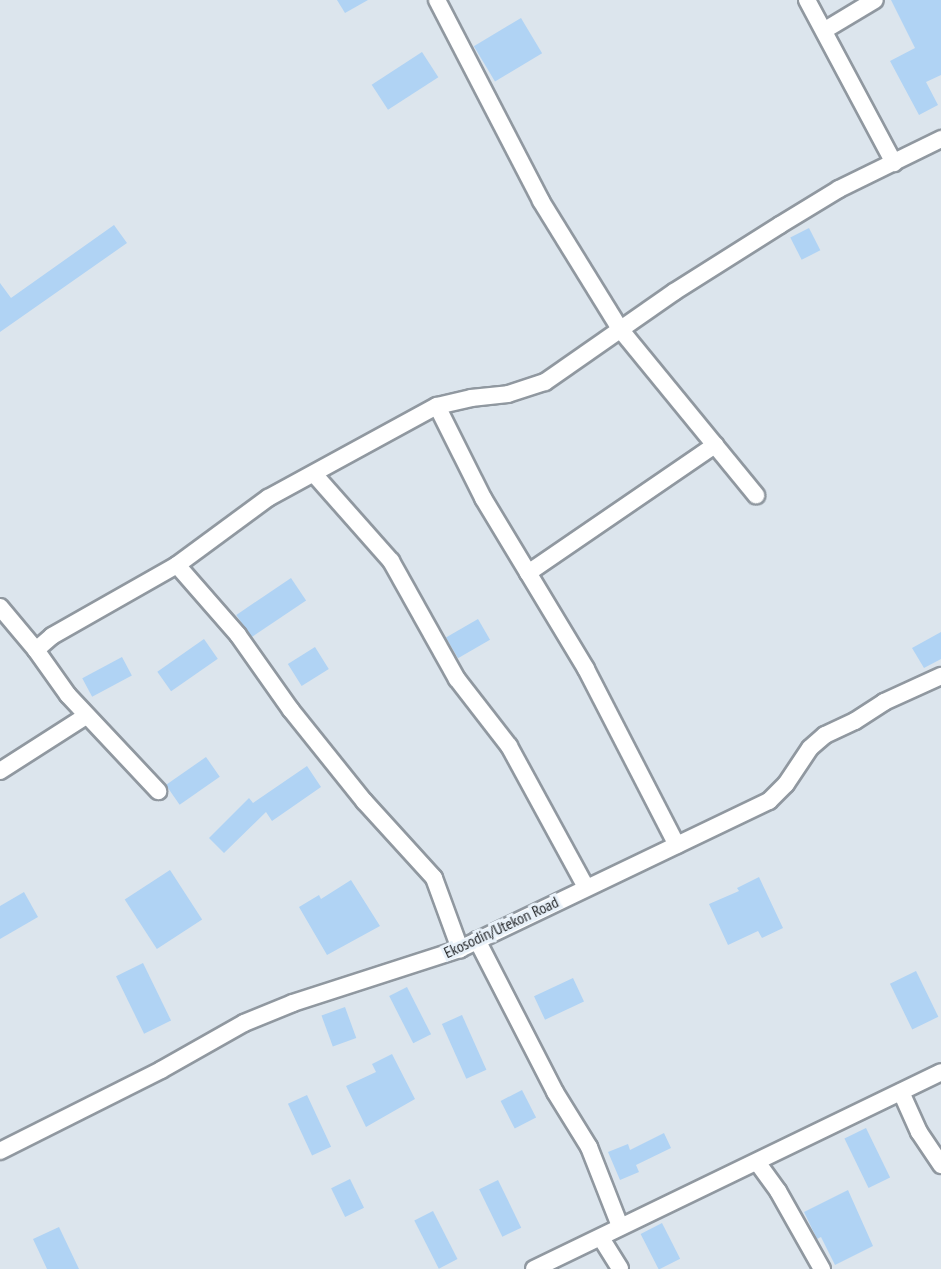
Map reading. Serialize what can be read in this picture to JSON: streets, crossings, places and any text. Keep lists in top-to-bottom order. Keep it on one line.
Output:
{"streets":{"street":["Ekosodin/Utekon Road"]}}
